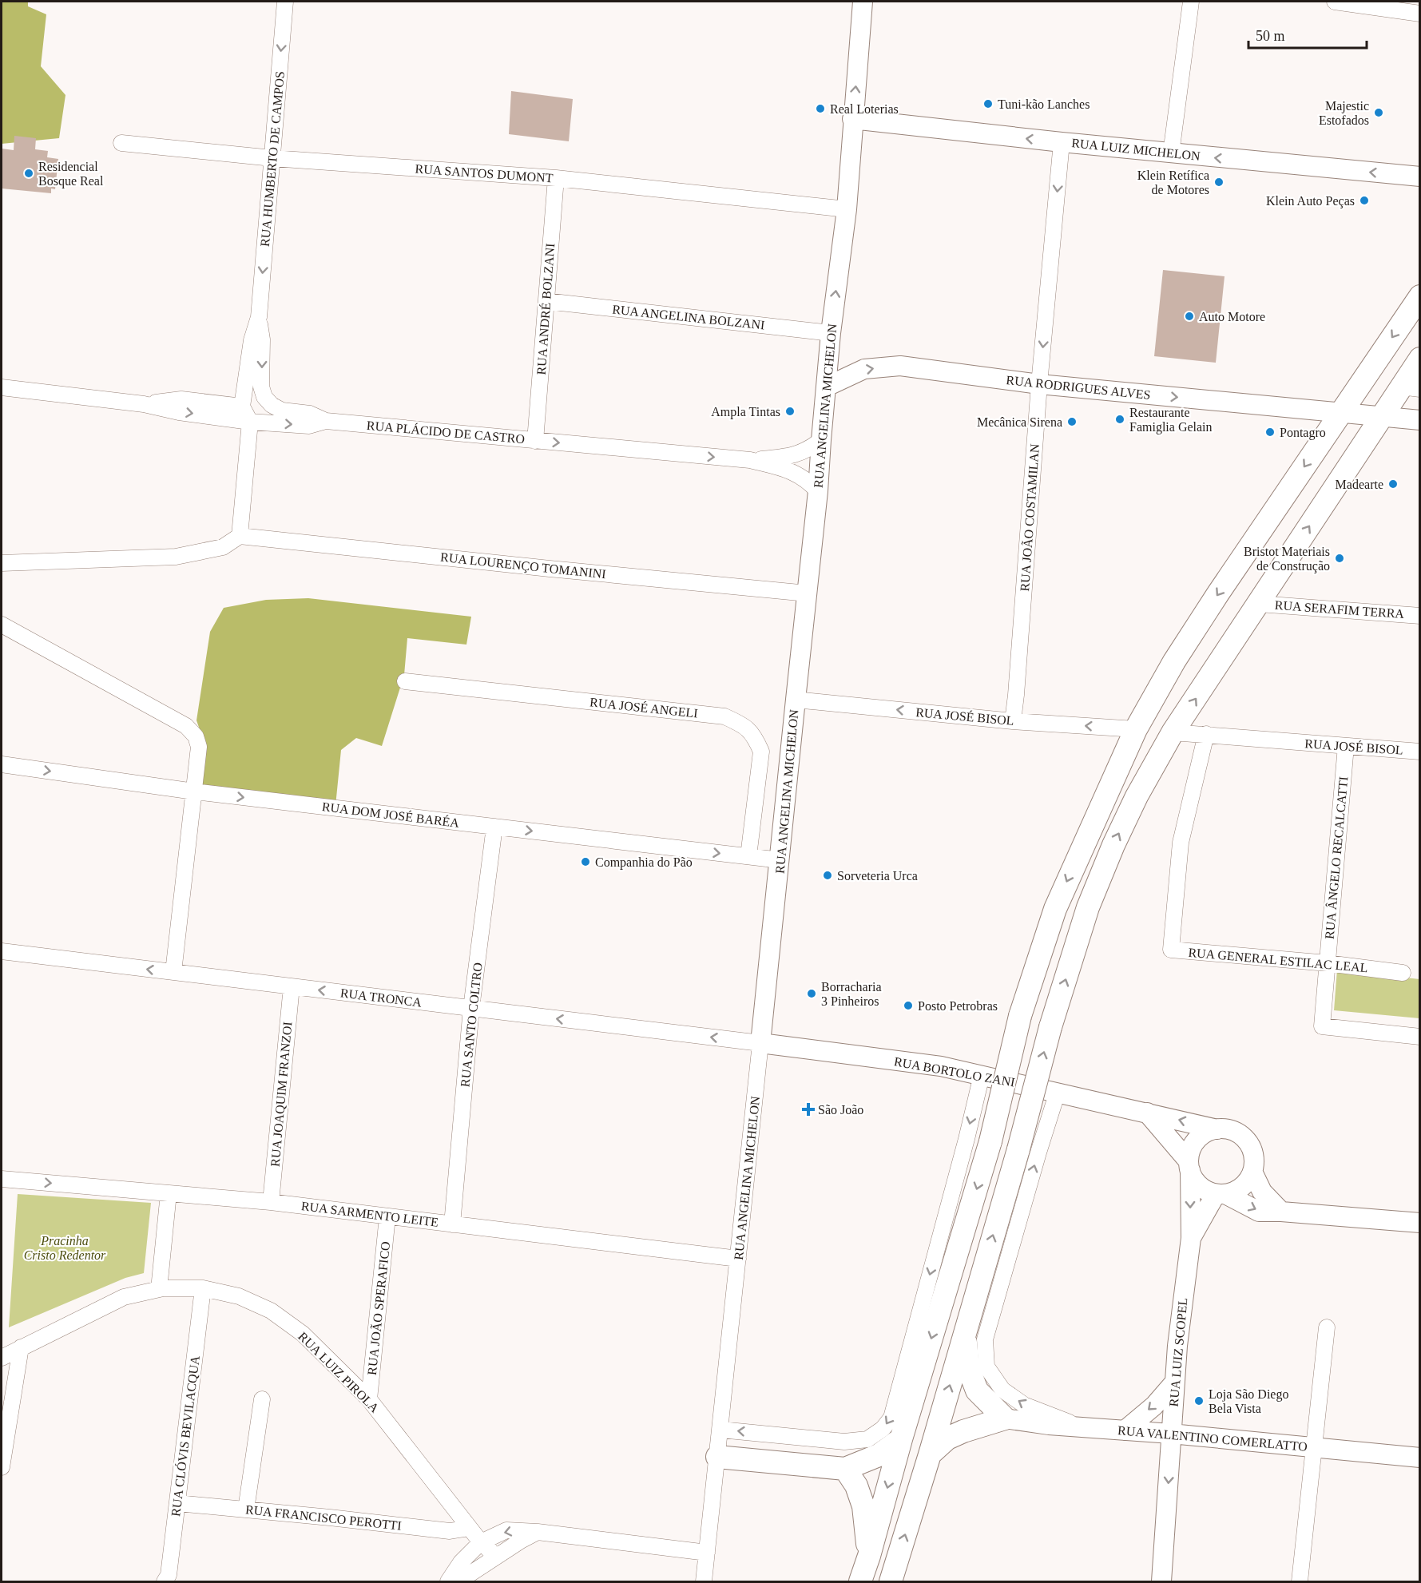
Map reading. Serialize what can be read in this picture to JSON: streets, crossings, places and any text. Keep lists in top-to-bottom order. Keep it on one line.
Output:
{"streets":{"main road":["RUA LUIZ MICHELON","RUA RODRIGUES ALVES","RUA ANGELINA MICHELON","RUA BORTOLO ZANI","RUA LUIZ SCOPEL","RUA VALENTINO COMERLATTO"],"street":["RUA HUMBERTO DE CAMPOS","RUA SANTOS DUMONT","RUA ANDRÉ BOLZANI","RUA ANGELINA BOLZANI","RUA PLÁCIDO DE CASTRO","RUA JOÃO COSTAMILAN","RUA LOURENÇO TOMANINI","RUA SERAFIM TERRA","RUA JOSÉ ANGELI","RUA JOSÉ BISOL","RUA DOM JOSÉ BARÉA","RUA ÂNGELO RECALCATTI","RUA GENERAL ESTILAC LEAL","RUA TRONCA","RUA SANTO COLTRO","RUA JOAQUIM FRANZOI","RUA SARMENTO LEITE","RUA JOÃO SPERAFICO","RUA LUIZ PIROLA","RUA CLÓVIS BEVILACQUA","RUA FRANCISCO PEROTTI"]},"crossings":[["RUA LUIZ MICHELON","RUA ANGELINA MICHELON"],["RUA LUIZ MICHELON","RUA JOÃO COSTAMILAN"],["RUA HUMBERTO DE CAMPOS","RUA SANTOS DUMONT"],["RUA HUMBERTO DE CAMPOS","RUA PLÁCIDO DE CASTRO"],["RUA SANTOS DUMONT","RUA ANDRÉ BOLZANI"],["RUA SANTOS DUMONT","RUA ANGELINA MICHELON"],["RUA ANDRÉ BOLZANI","RUA ANGELINA BOLZANI"],["RUA ANDRÉ BOLZANI","RUA PLÁCIDO DE CASTRO"],["RUA ANGELINA BOLZANI","RUA ANGELINA MICHELON"],["RUA RODRIGUES ALVES","RUA ANGELINA MICHELON"],["RUA RODRIGUES ALVES","RUA JOÃO COSTAMILAN"],["RUA ANGELINA MICHELON","RUA PLÁCIDO DE CASTRO"],["RUA ANGELINA MICHELON","RUA LOURENÇO TOMANINI"],["RUA ANGELINA MICHELON","RUA JOSÉ BISOL"],["RUA ANGELINA MICHELON","RUA DOM JOSÉ BARÉA"],["RUA ANGELINA MICHELON","RUA TRONCA"],["RUA ANGELINA MICHELON","RUA BORTOLO ZANI"],["RUA ANGELINA MICHELON","RUA SARMENTO LEITE"],["RUA JOÃO COSTAMILAN","RUA JOSÉ BISOL"],["RUA JOSÉ ANGELI","RUA DOM JOSÉ BARÉA"],["RUA JOSÉ BISOL","RUA ÂNGELO RECALCATTI"],["RUA JOSÉ BISOL","RUA GENERAL ESTILAC LEAL"],["RUA DOM JOSÉ BARÉA","RUA SANTO COLTRO"],["RUA ÂNGELO RECALCATTI","RUA GENERAL ESTILAC LEAL"],["RUA TRONCA","RUA SANTO COLTRO"],["RUA TRONCA","RUA BORTOLO ZANI"],["RUA TRONCA","RUA JOAQUIM FRANZOI"],["RUA SANTO COLTRO","RUA SARMENTO LEITE"],["RUA BORTOLO ZANI","RUA LUIZ SCOPEL"],["RUA JOAQUIM FRANZOI","RUA SARMENTO LEITE"],["RUA SARMENTO LEITE","RUA JOÃO SPERAFICO"],["RUA JOÃO SPERAFICO","RUA LUIZ PIROLA"],["RUA LUIZ SCOPEL","RUA VALENTINO COMERLATTO"],["RUA LUIZ PIROLA","RUA CLÓVIS BEVILACQUA"],["RUA LUIZ PIROLA","RUA FRANCISCO PEROTTI"],["RUA CLÓVIS BEVILACQUA","RUA FRANCISCO PEROTTI"]],"one_way":["RUA LUIZ MICHELON","RUA RODRIGUES ALVES","RUA JOÃO COSTAMILAN","RUA JOSÉ BISOL","RUA DOM JOSÉ BARÉA","RUA TRONCA","RUA LUIZ SCOPEL"],"parks":["Pracinha Cristo Redentor"],"places":{"other":["Tuni-kão Lanches","Real Loterias","Majestic Estofados","Residencial Bosque Real","Klein Retífica de Motores","Klein Auto Peças","Auto Motore","Ampla Tintas","Restaurante Famiglia Gelain","Mecânica Sirena","Pontagro","Madearte","Bristot Materiais de Construção","Companhia do Pão","Sorveteria Urca","Borracharia 3 Pinheiros","Posto Petrobras","Loja São Diego Bela Vista"],"health":["São João"]},"scale_bar":"50 m"}
